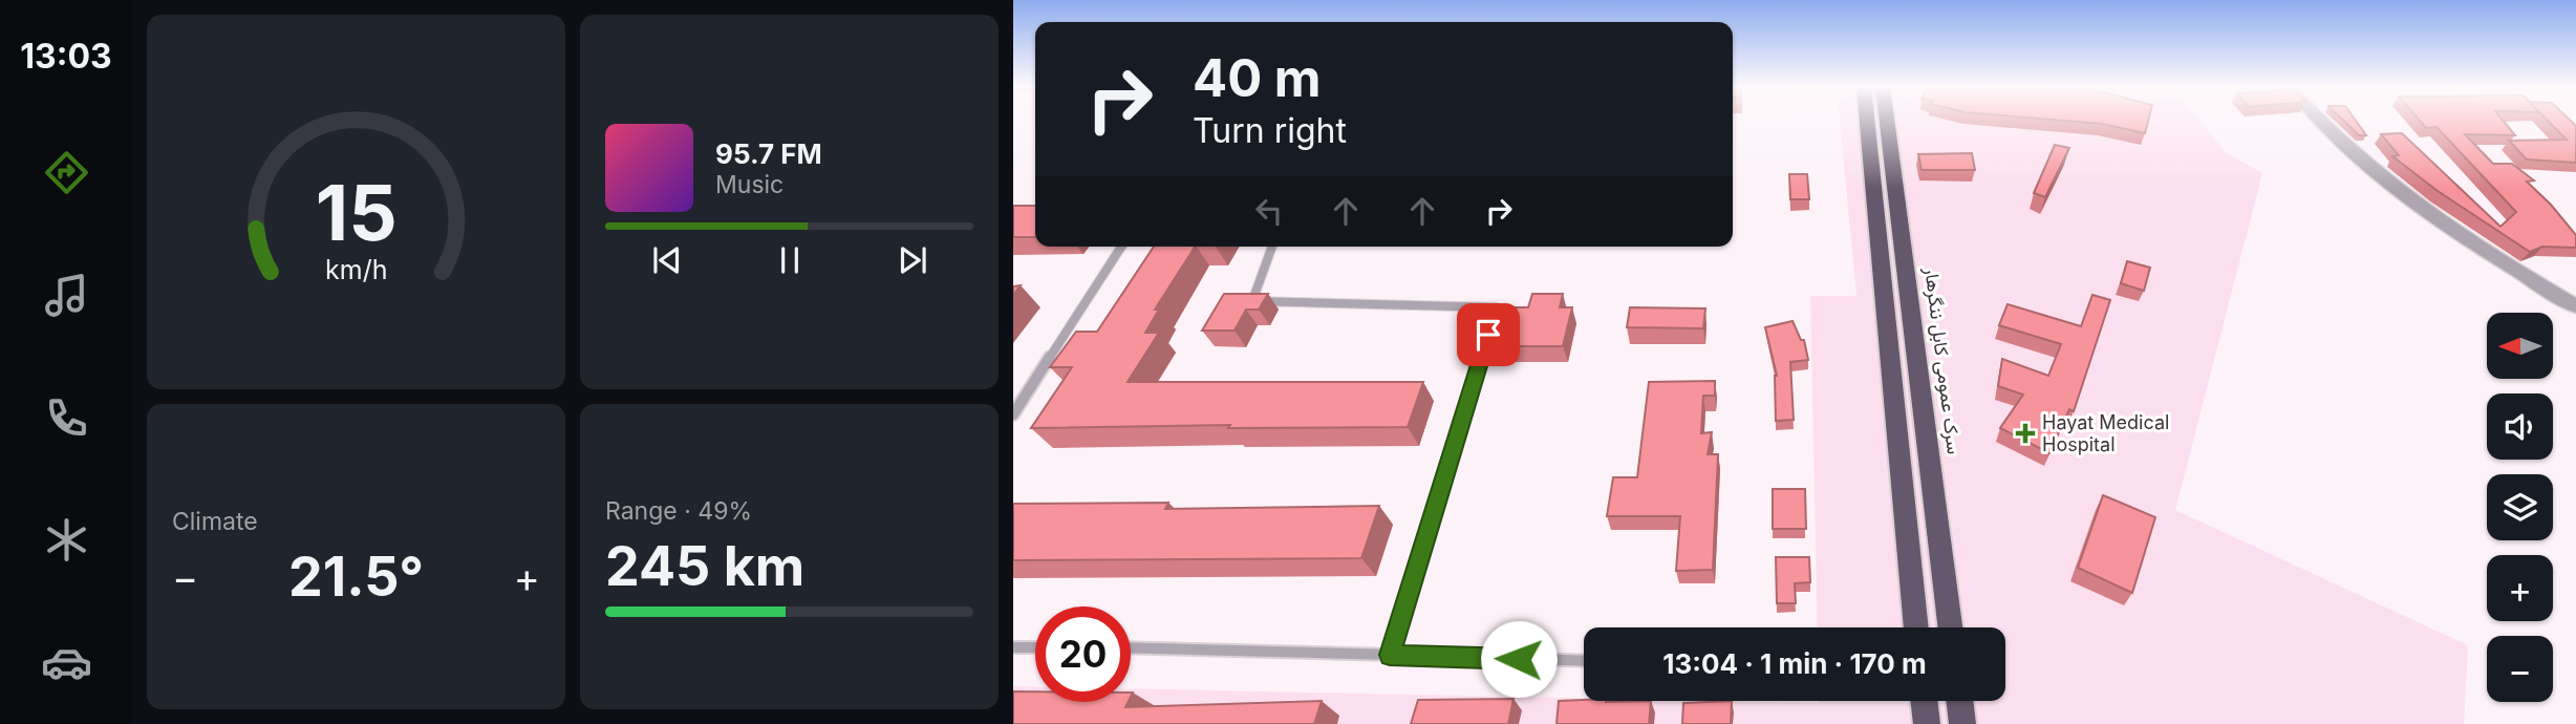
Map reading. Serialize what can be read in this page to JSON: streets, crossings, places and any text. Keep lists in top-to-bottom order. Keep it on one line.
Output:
{"streets":{"highway":["سرک عمومی کابل ننگرهار"]},"places":{"health":["Hayat Medical Hospital"]},"north":"left","page":{"tabs":"13:03","turn":["40 m","Turn right"],"song":["95.7 FM","Music"],"map_buttons":["+","−"],"tile":["Climate",["Range · 49%","245 km"]],"heat":["−","21.5°","+"],"limit":"20","trip":"13:04 · 1 min · 170 m","gauge":["15","km/h"]}}
